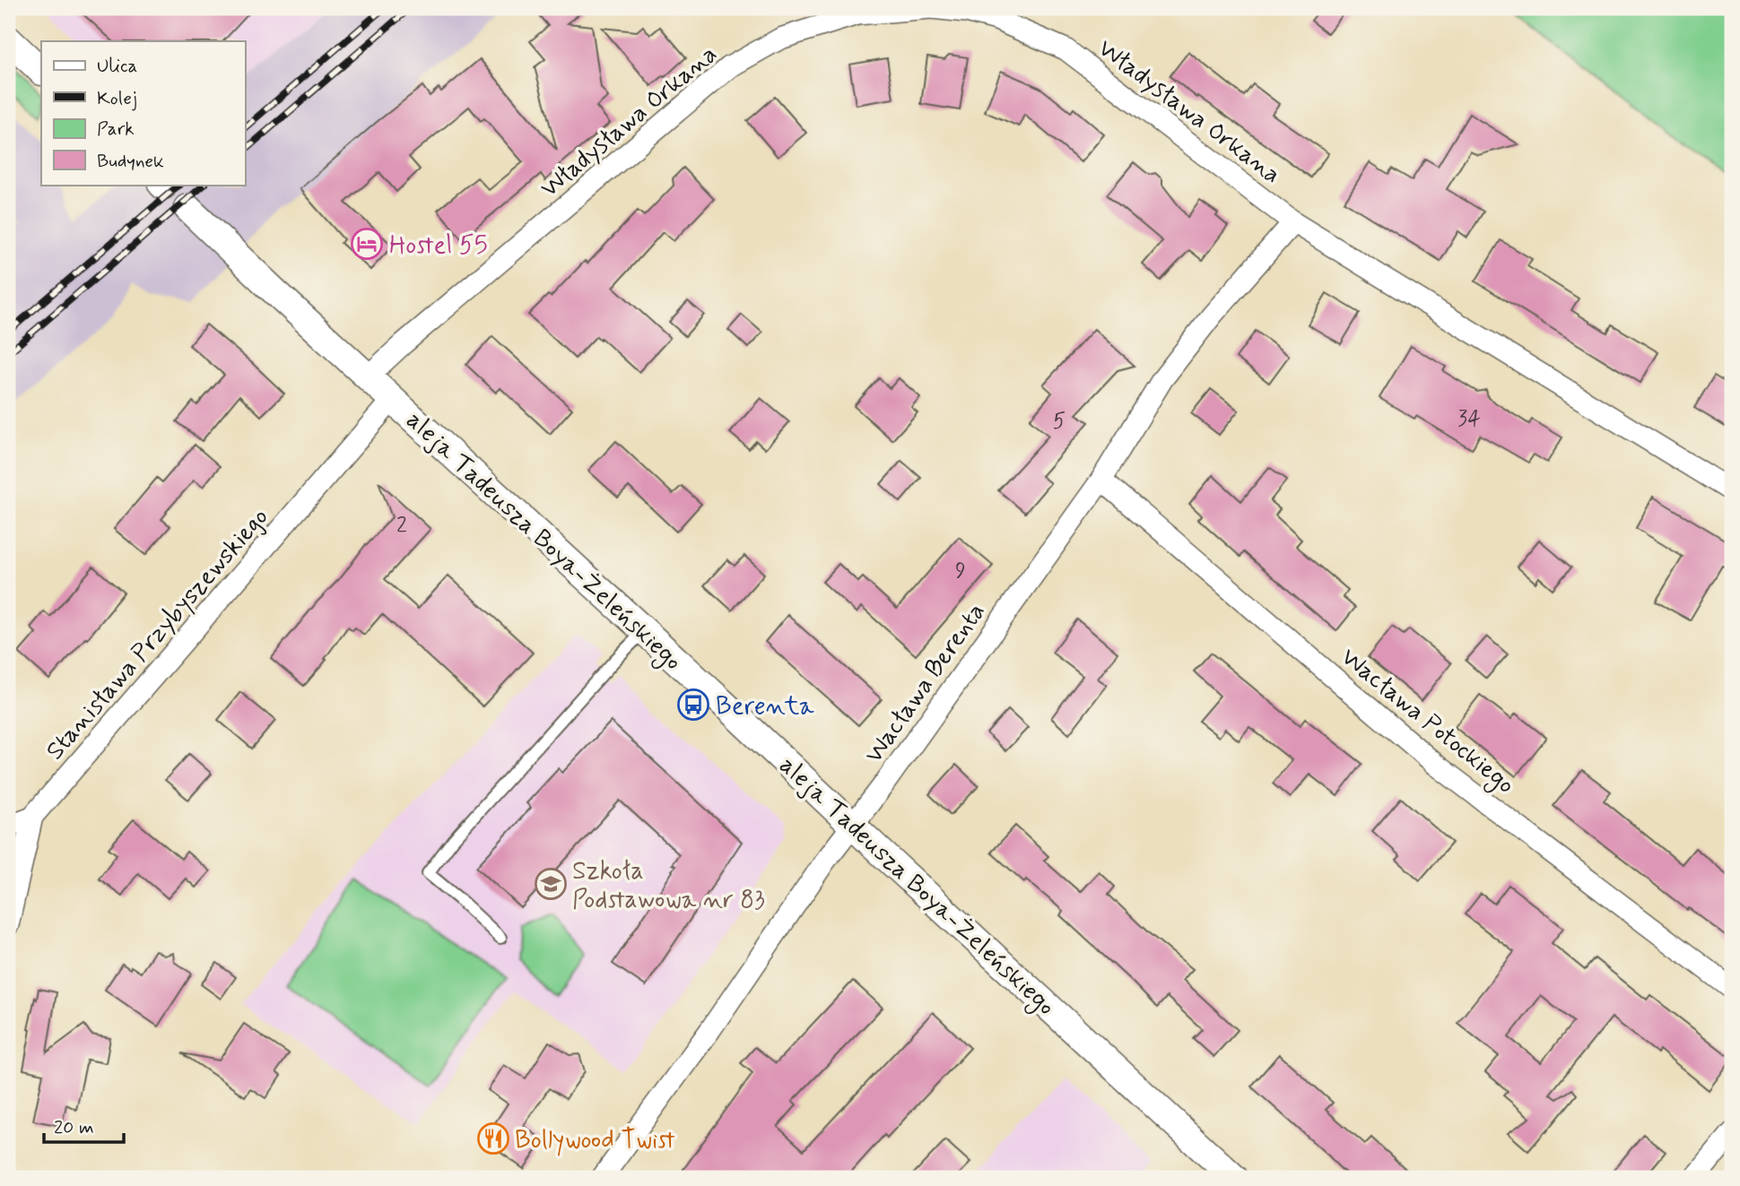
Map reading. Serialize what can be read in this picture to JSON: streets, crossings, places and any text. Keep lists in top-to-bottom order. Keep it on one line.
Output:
{"streets":{"street":["Władysława Orkana","aleja Tadeusza Boya-Żeleńskiego","Stanisława Przybyszewskiego","Wacława Berenta","Wacława Potockiego"]},"crossings":[["Władysława Orkana","aleja Tadeusza Boya-Żeleńskiego"],["Władysława Orkana","Wacława Berenta"],["aleja Tadeusza Boya-Żeleńskiego","Stanisława Przybyszewskiego"],["aleja Tadeusza Boya-Żeleńskiego","Wacława Berenta"],["Wacława Berenta","Wacława Potockiego"]],"places":{"hotel":["Hostel 55"],"bus stop":["Berenta"],"school or university":["Szkoła Podstawowa nr 83"],"restaurant":["Bollywood Twist"]},"house_numbers":["34","5","2","9"],"legend":["Ulica","Kolej","Park","Budynek"],"scale_bar":"20 m"}
